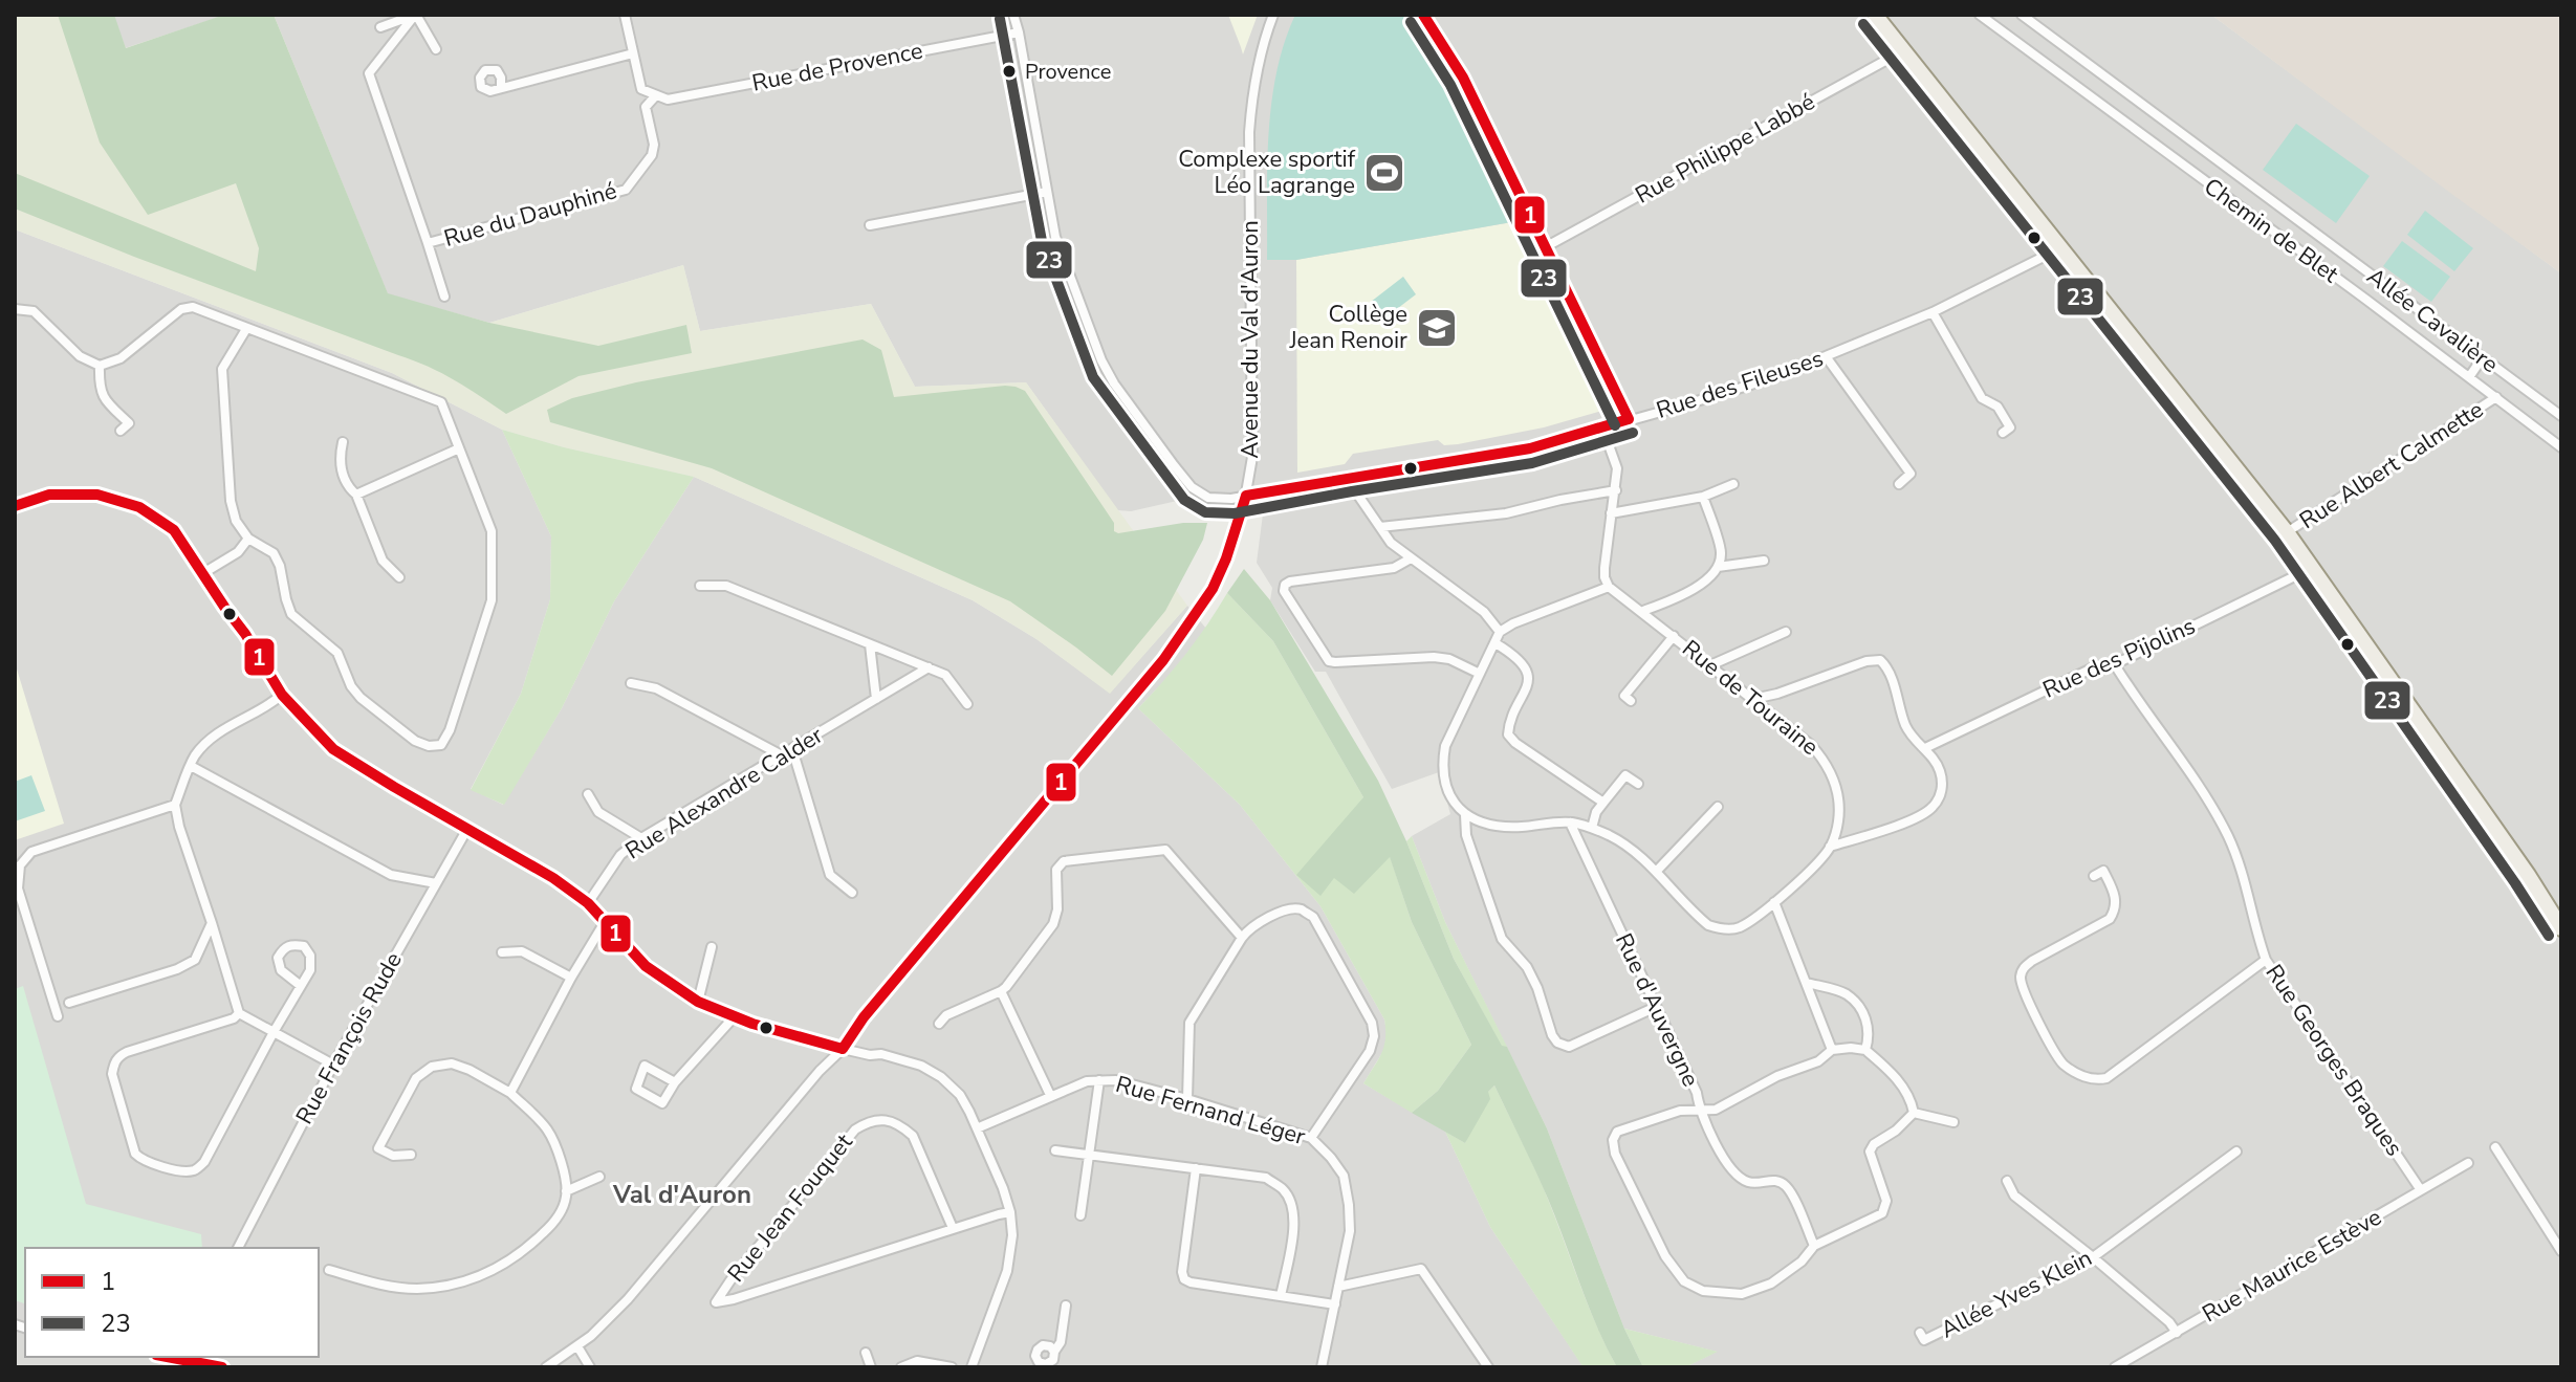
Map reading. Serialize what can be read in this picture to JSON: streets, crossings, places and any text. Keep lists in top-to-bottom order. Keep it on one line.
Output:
{"streets":{"street":["Rue de Provence","Rue Philippe Labbé","Rue du Dauphiné","Chemin de Blet","Allée Cavalière","Avenue du Val d'Auron","Rue des Fileuses","Rue Albert Calmette","Rue des Pijolins","Rue de Touraine","Rue Alexandre Calder","Rue d'Auvergne","Rue François Rude","Rue Georges Braques","Rue Fernand Léger","Rue Jean Fouquet","Rue Maurice Estève","Allée Yves Klein"]},"crossings":[["Rue de Provence","Rue du Dauphiné"],["Rue de Provence","Rue des Fileuses"],["Chemin de Blet","Rue Albert Calmette"],["Avenue du Val d'Auron","Rue des Fileuses"],["Rue des Pijolins","Rue Georges Braques"],["Rue de Touraine","Rue d'Auvergne"],["Rue Georges Braques","Rue Maurice Estève"]],"districts":["Val d'Auron"],"places":{"other":["Provence"],"sports":["Complexe sportif Léo Lagrange"],"school or university":["Collège Jean Renoir"]},"lines":["transit line 1","transit line 23"],"legend":["1","23"]}
